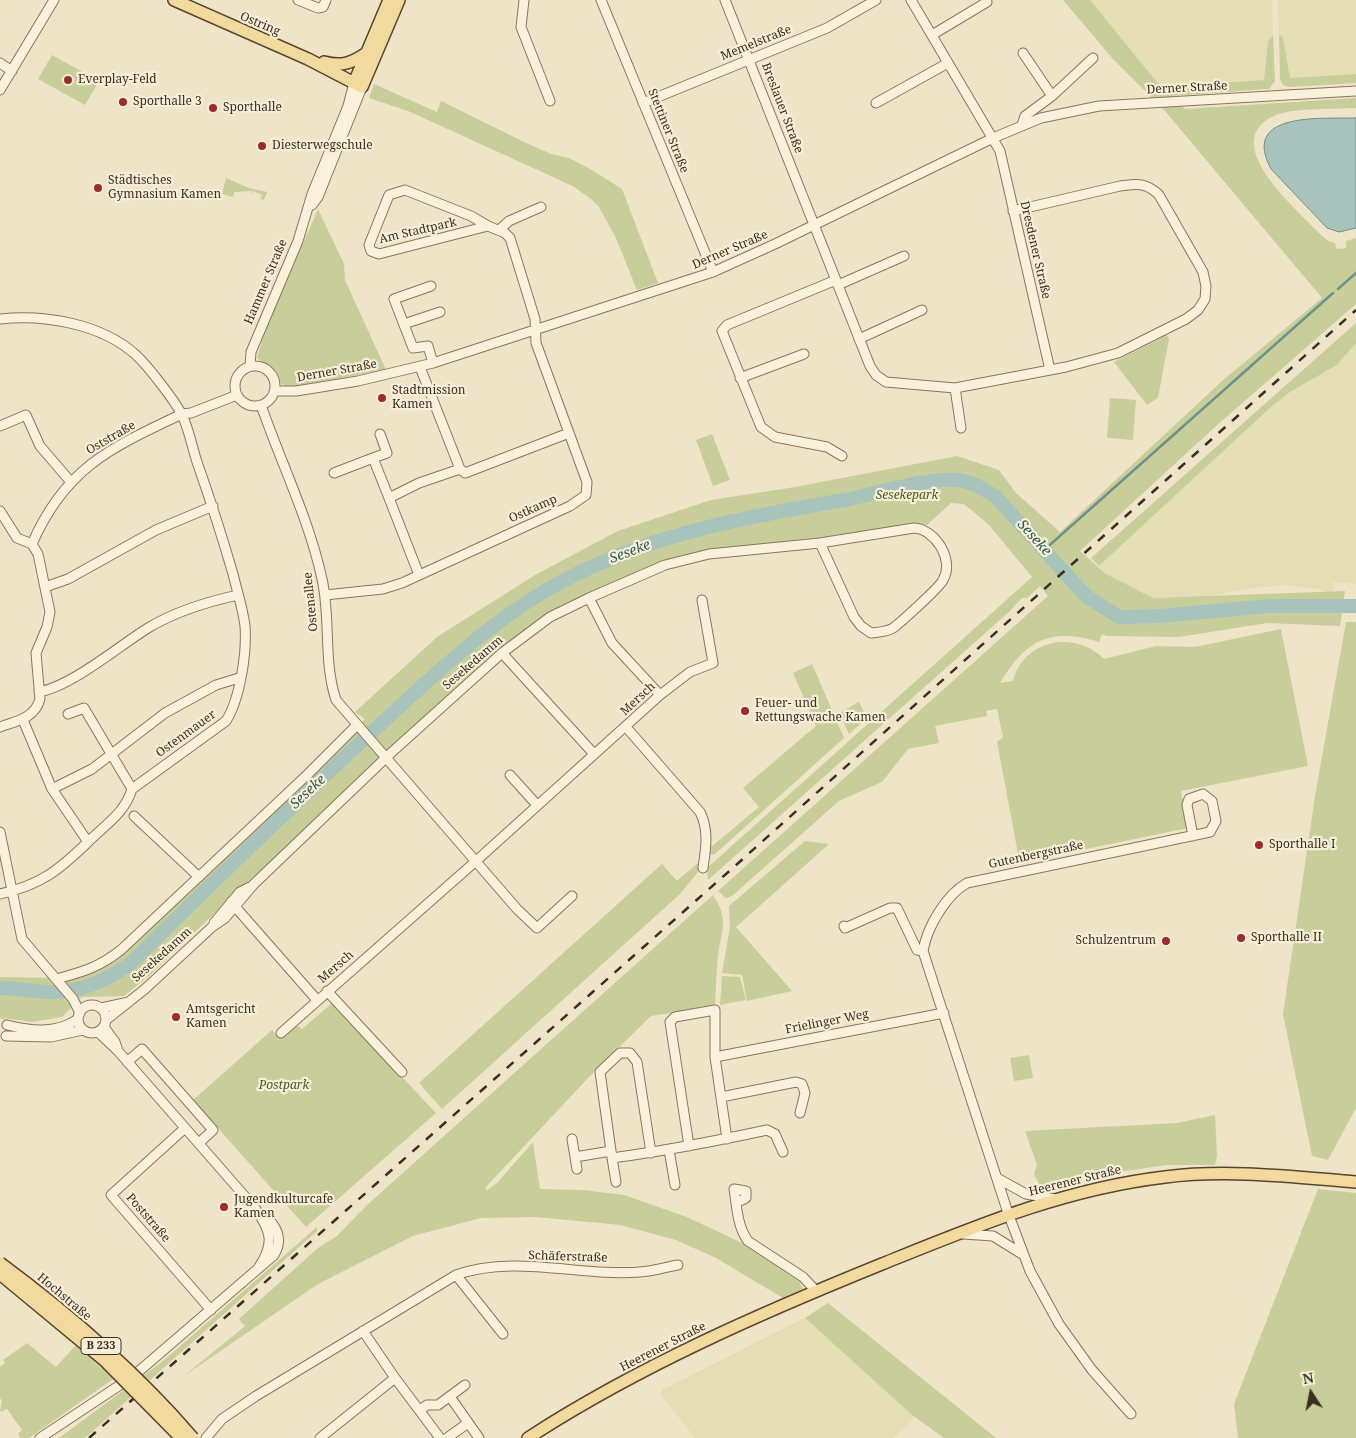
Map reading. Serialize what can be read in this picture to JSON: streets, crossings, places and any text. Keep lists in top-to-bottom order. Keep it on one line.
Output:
{"streets":{"main road":["Ostring","Hammer Straße","Heerener Straße","Hochstraße","B 233"],"street":["Memelstraße","Derner Straße","Breslauer Straße","Stettiner Straße","Am Stadtpark","Dresdener Straße","Oststraße","Ostkamp","Ostenallee","Sesekedamm","Mersch","Ostenmauer","Gutenbergstraße","Frielinger Weg","Poststraße","Schäferstraße"]},"crossings":[["Ostring","Hammer Straße"],["Memelstraße","Breslauer Straße"],["Memelstraße","Stettiner Straße"],["Derner Straße","Breslauer Straße"],["Derner Straße","Stettiner Straße"],["Derner Straße","Dresdener Straße"],["Derner Straße","Hammer Straße"],["Derner Straße","Oststraße"],["Derner Straße","Ostkamp"],["Derner Straße","Ostenallee"],["Breslauer Straße","Dresdener Straße"],["Hammer Straße","Oststraße"],["Hammer Straße","Ostenallee"],["Oststraße","Ostenallee"],["Oststraße","Ostenmauer"],["Ostkamp","Ostenallee"],["Ostenallee","Sesekedamm"],["Ostenallee","Mersch"]],"water":["Seseke"],"parks":["Sesekepark","Postpark"],"places":["Everplay-Feld","Sporthalle 3","Sporthalle","Diesterwegschule","Städtisches Gymnasium Kamen","Stadtmission Kamen","Feuer- und Rettungswache Kamen","Sporthalle I","Sporthalle II","Schulzentrum","Amtsgericht Kamen","Jugendkulturcafe Kamen"],"north":"top"}
